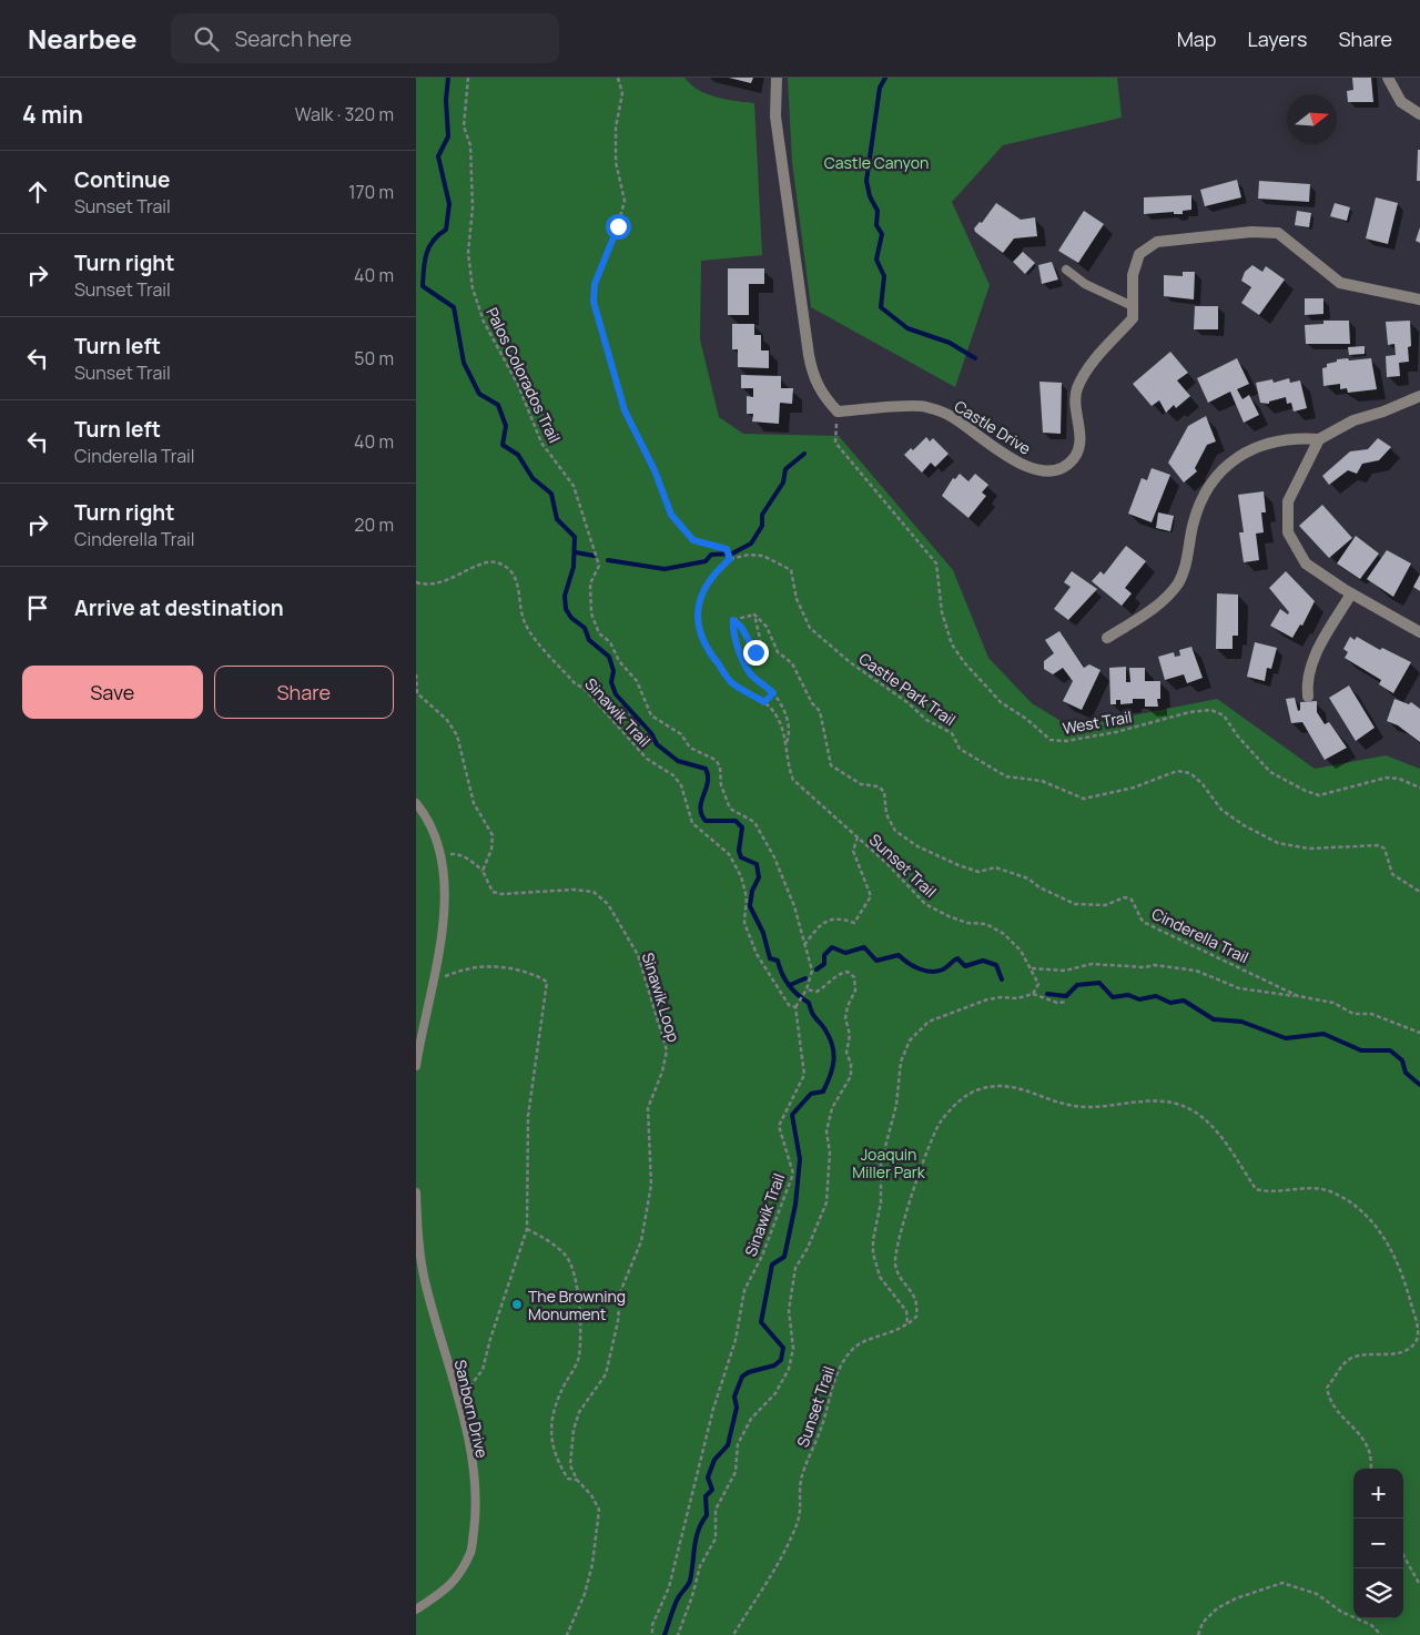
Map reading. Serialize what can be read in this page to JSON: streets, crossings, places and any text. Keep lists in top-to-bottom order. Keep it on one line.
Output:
{"streets":{"street":["Castle Drive"],"lane":["Sanborn Drive"],"path":["Palos Colorados Trail","Castle Park Trail","Sinawik Trail","West Trail","Sunset Trail","Cinderella Trail","Sinawik Loop"]},"crossings":[["Castle Drive","West Trail"],["Castle Park Trail","Sunset Trail"]],"parks":["Castle Canyon","Joaquin Miller Park"],"places":["The Browning Monument"],"north":"right","page":{"header":"Nearbee","search":"Search here","nav":["Map","Layers","Share"],"heading":["4 min","Walk · 320 m"],"list":[["Continue","Sunset Trail","170 m"],["Turn right","Sunset Trail","40 m"],["Turn left","Sunset Trail","50 m"],["Turn left","Cinderella Trail","40 m"],["Turn right","Cinderella Trail","20 m"],"Arrive at destination"],"buttons":["Save","Share"],"map_buttons":["+","−"]}}
